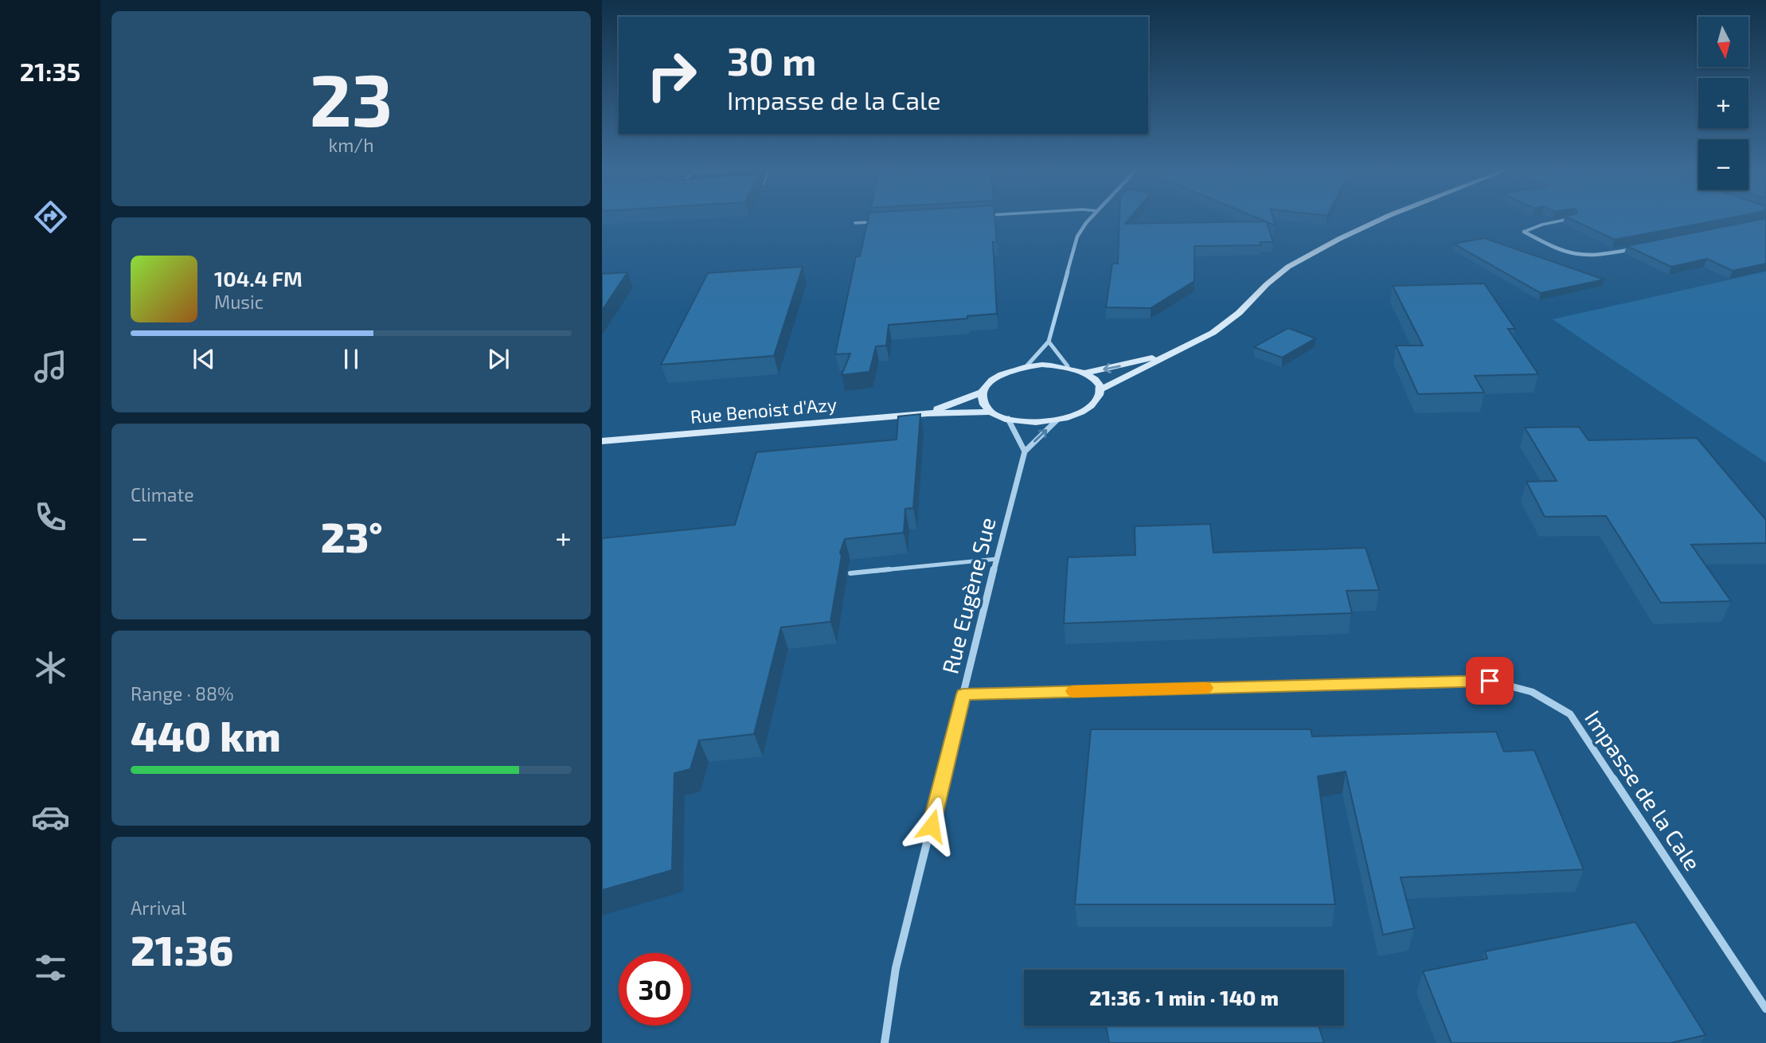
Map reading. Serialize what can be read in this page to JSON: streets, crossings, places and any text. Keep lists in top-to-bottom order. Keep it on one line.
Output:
{"streets":{"street":["Rue Benoist d'Azy","Rue Eugène Sue","Impasse de la Cale"]},"crossings":[["Rue Eugène Sue","Impasse de la Cale"]],"north":"bottom","page":{"tabs":"21:35","tile":[["23","km/h"],"Climate",["Range · 88%","440 km"],["Arrival","21:36"]],"map_buttons":["+","−"],"turn":["30 m","Impasse de la Cale"],"song":["104.4 FM","Music"],"heat":["−","23°","+"],"limit":"30","trip":"21:36 · 1 min · 140 m"}}
